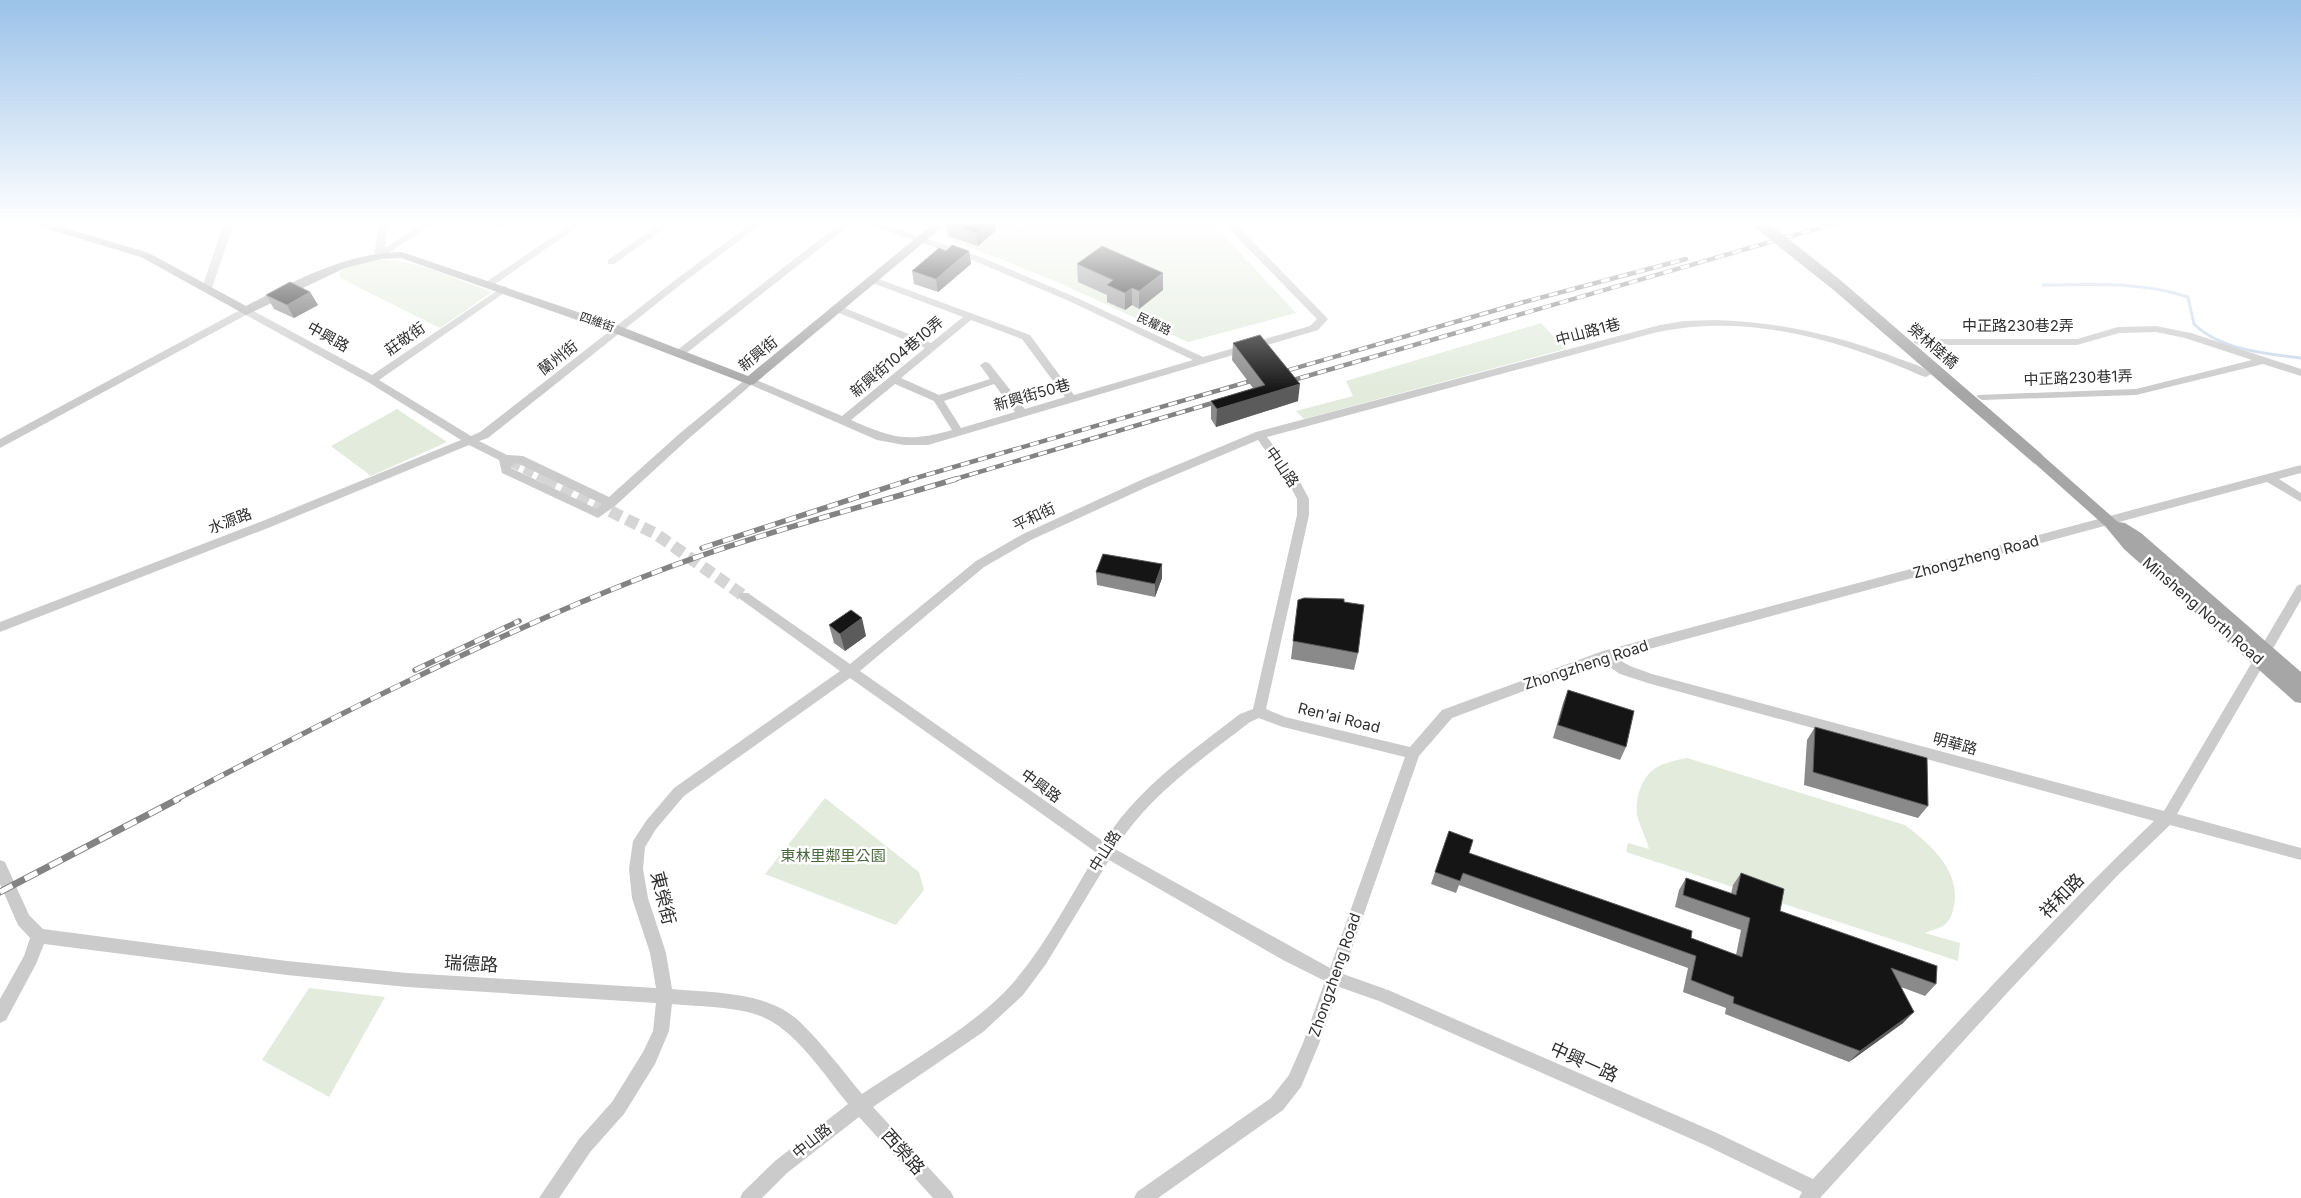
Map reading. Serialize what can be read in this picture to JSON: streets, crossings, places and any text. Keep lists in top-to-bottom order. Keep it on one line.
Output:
{"streets":{"main road":["四維街","中興路","榮林陸橋","新興街","Minsheng North Road"],"street":["民權路","中正路230巷2弄","中山路1巷","莊敬街","新興街104巷10弄","蘭州街","中正路230巷1弄","新興街50巷","中山路","平和街","水源路","Zhongzheng Road","Ren'ai Road","明華路","祥和路","東榮街","瑞德路","中興一路","西榮路"]},"crossings":[["四維街","中興路"],["四維街","莊敬街"],["四維街","新興街"],["四維街","蘭州街"],["四維街","新興街50巷"],["民權路","新興街50巷"],["中正路230巷2弄","中正路230巷1弄"],["中山路1巷","中山路"],["中山路1巷","平和街"],["中興路","莊敬街"],["中興路","新興街"],["中興路","蘭州街"],["中興路","中山路"],["中興路","平和街"],["中興路","水源路"],["中興路","Zhongzheng Road"],["中興路","東榮街"],["中興路","中興一路"],["榮林陸橋","Minsheng North Road"],["新興街","新興街50巷"],["新興街104巷10弄","新興街50巷"],["蘭州街","水源路"],["中山路","平和街"],["中山路","Ren'ai Road"],["中山路","瑞德路"],["中山路","西榮路"],["平和街","東榮街"],["Zhongzheng Road","Minsheng North Road"],["Zhongzheng Road","Ren'ai Road"],["Zhongzheng Road","明華路"],["Zhongzheng Road","中興一路"],["Minsheng North Road","祥和路"],["明華路","祥和路"],["祥和路","中興一路"],["東榮街","瑞德路"],["瑞德路","西榮路"]],"parks":["東林里鄰里公園"]}
